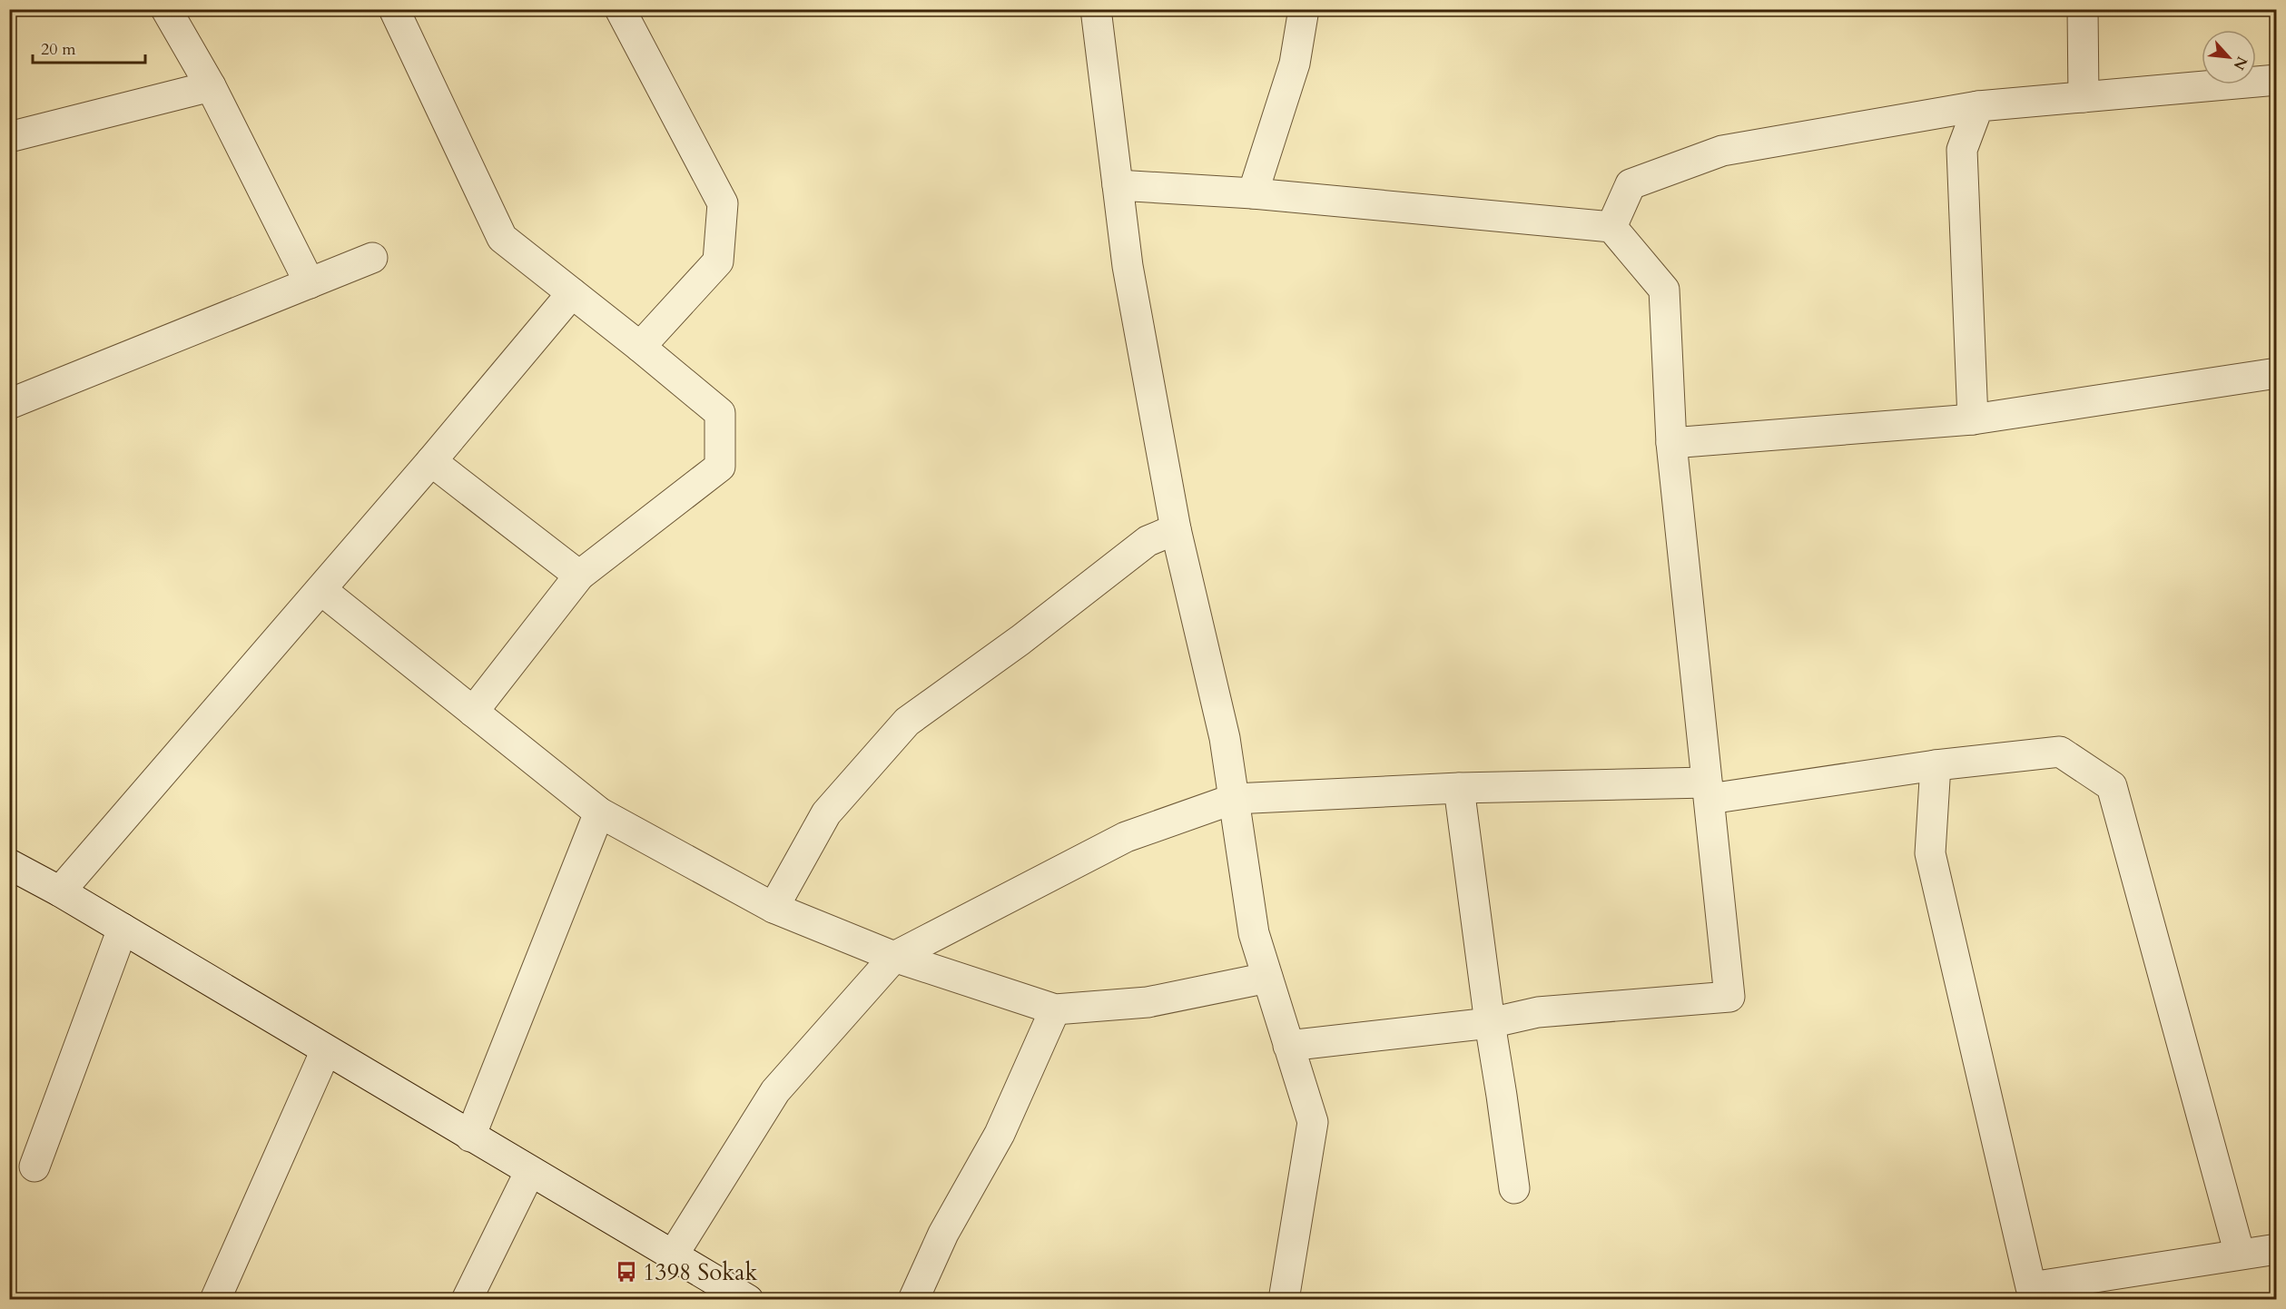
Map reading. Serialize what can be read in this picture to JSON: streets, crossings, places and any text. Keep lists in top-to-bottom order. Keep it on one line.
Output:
{"places":{"bus stop":["1398 Sokak"]},"scale_bar":"20 m","north":"bottom right"}
